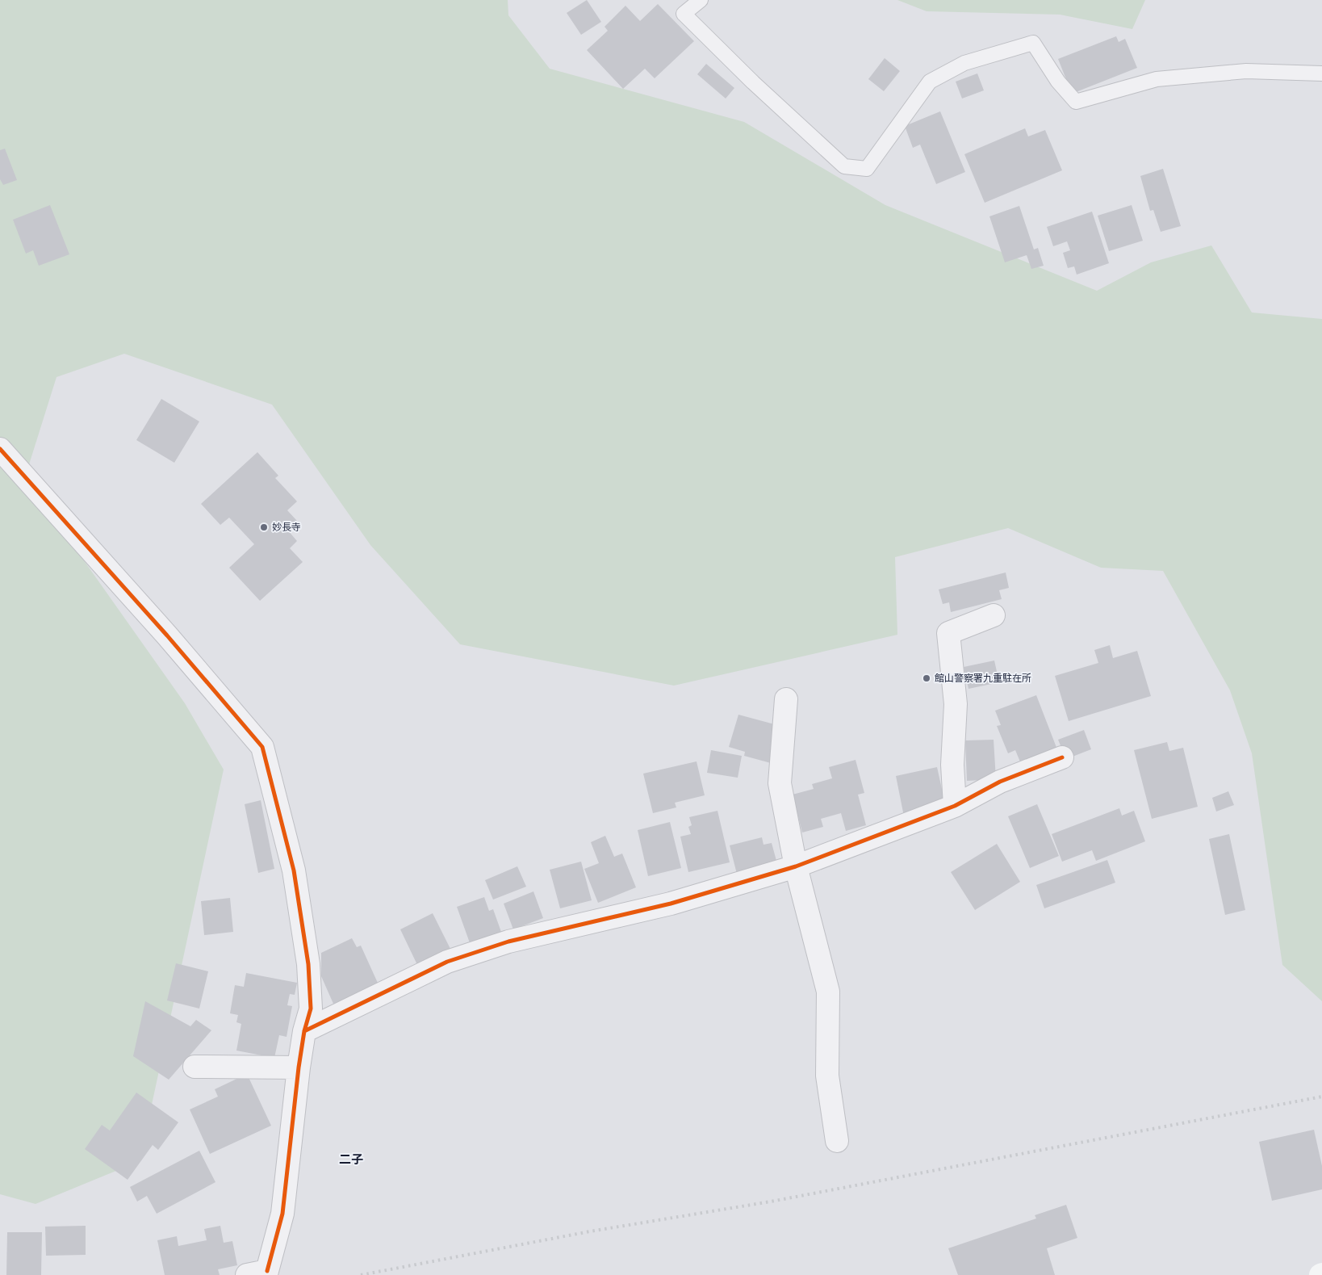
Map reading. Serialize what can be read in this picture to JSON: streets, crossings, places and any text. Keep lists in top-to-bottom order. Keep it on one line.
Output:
{"districts":["二子"],"places":["妙長寺","館山警察署九重駐在所"]}
